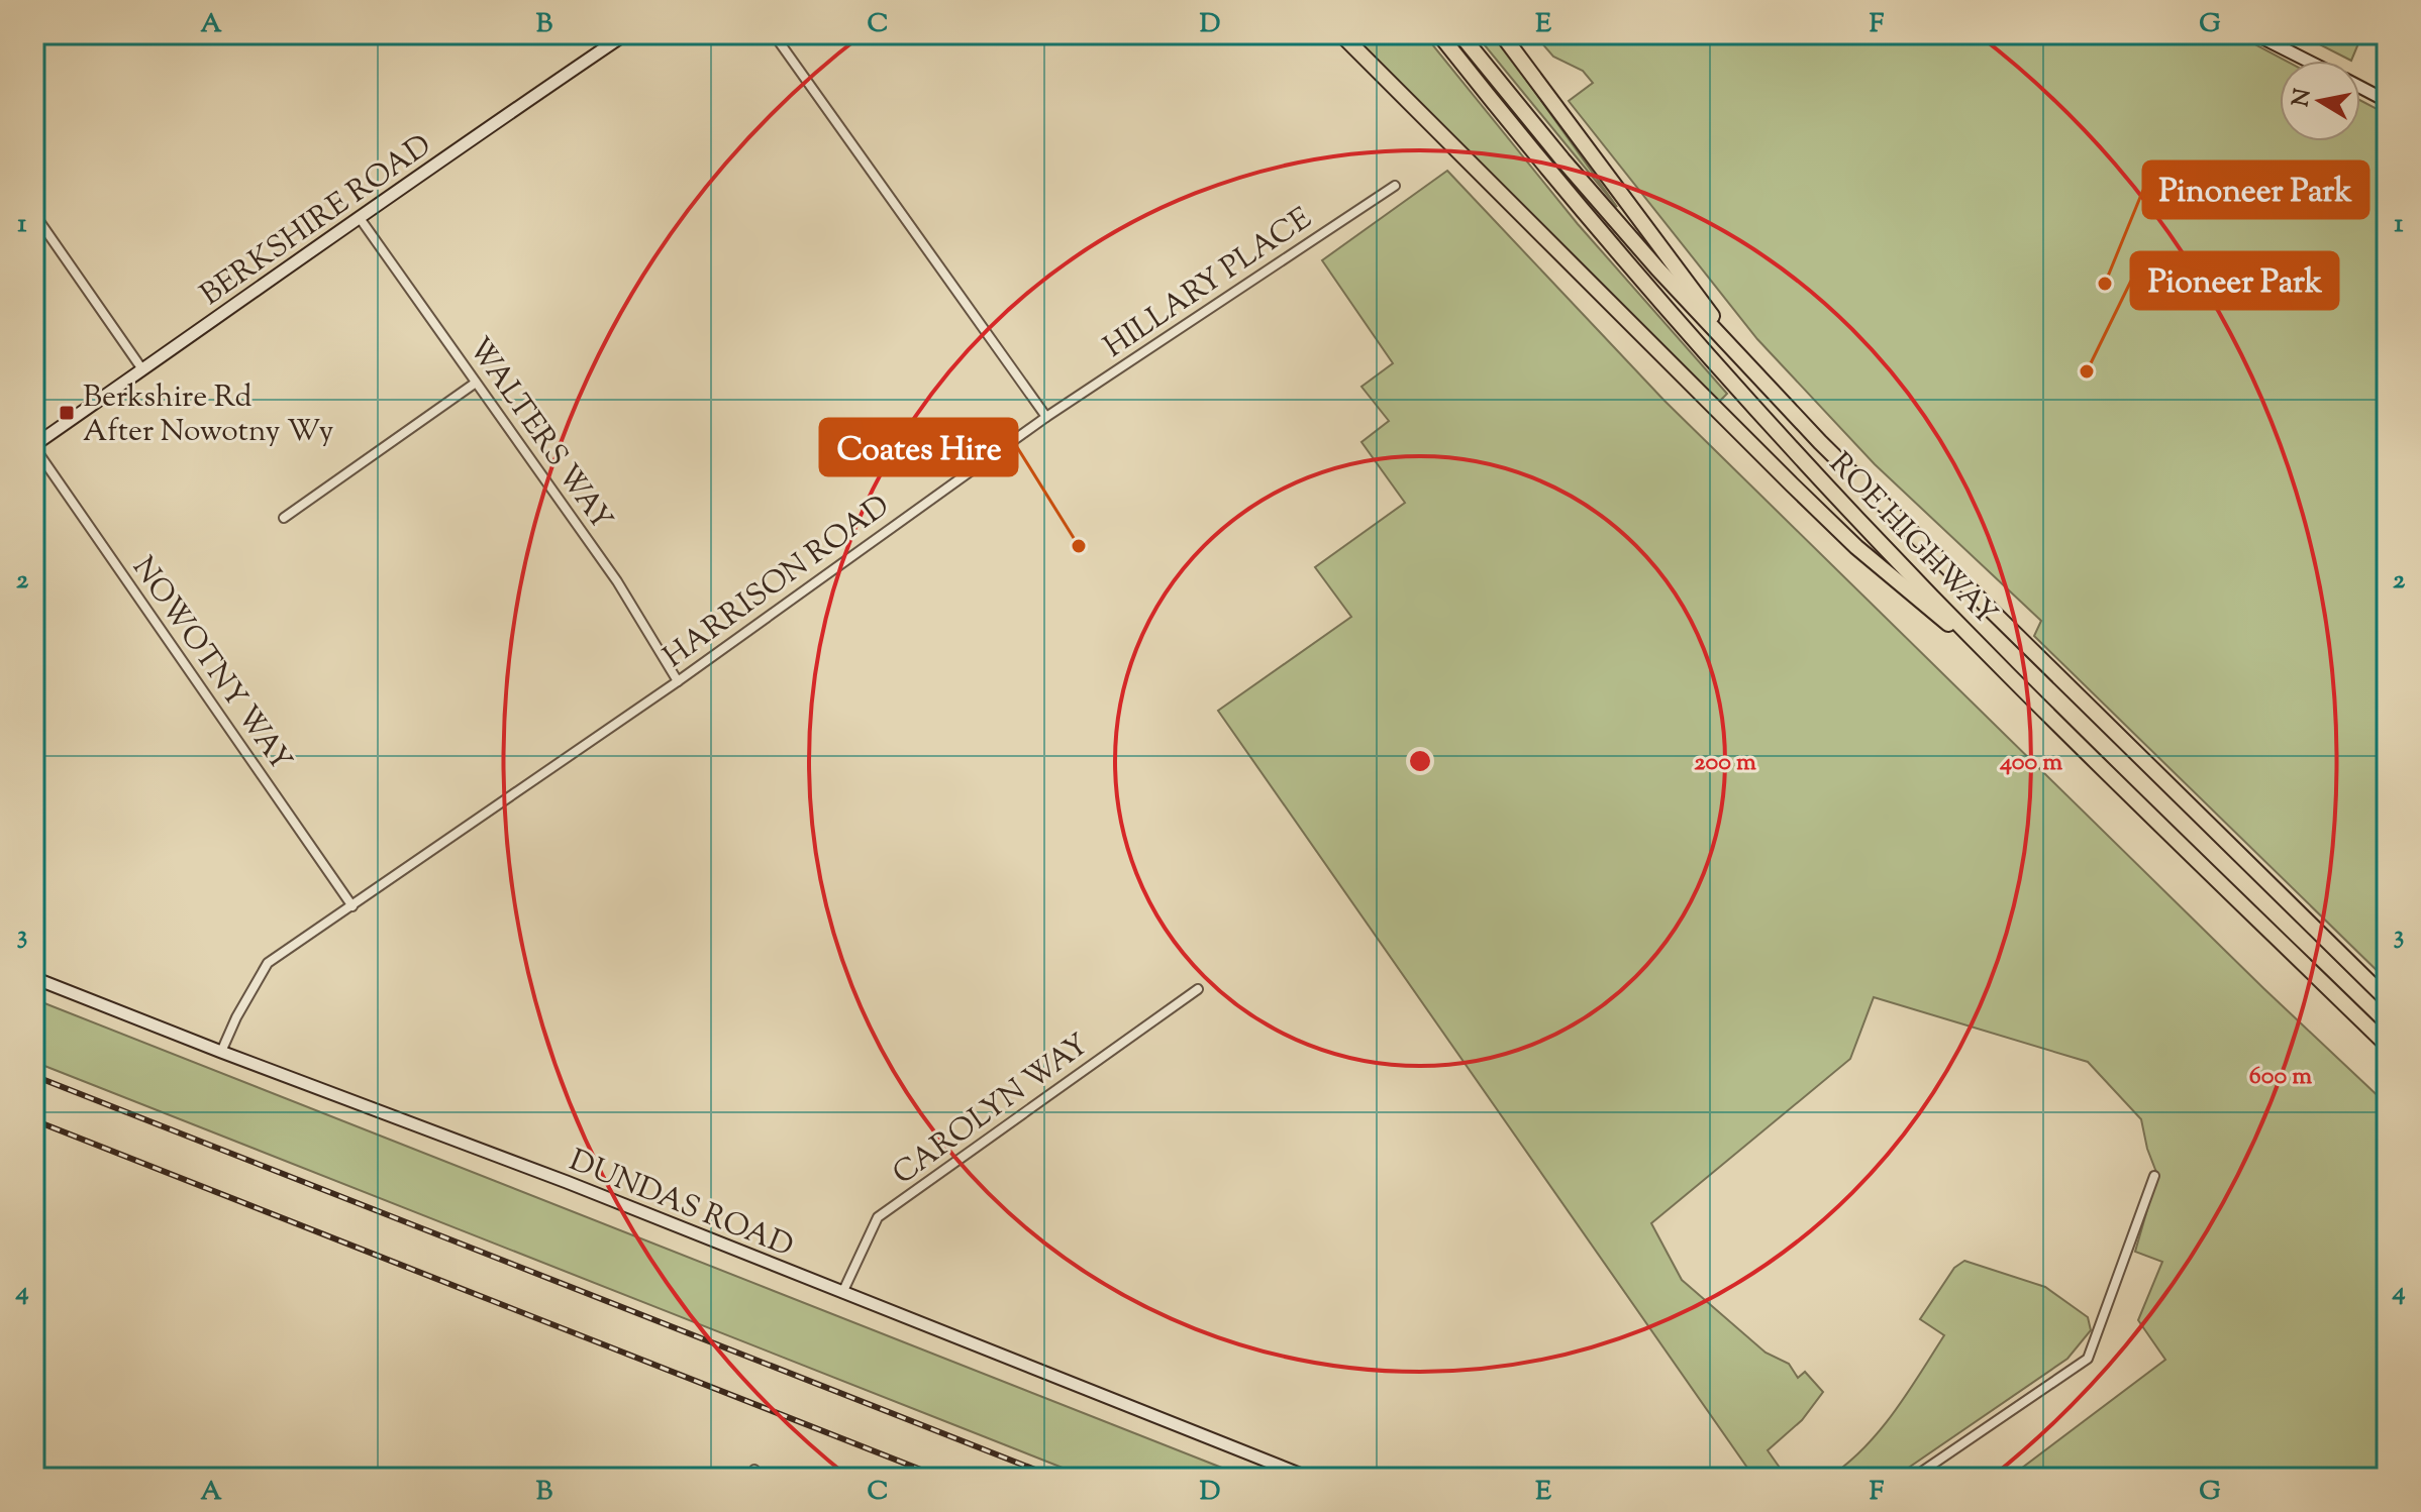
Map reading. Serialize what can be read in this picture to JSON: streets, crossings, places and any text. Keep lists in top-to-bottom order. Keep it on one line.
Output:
{"streets":{"highway":["ROE HIGHWAY"],"main road":["BERKSHIRE ROAD","DUNDAS ROAD"],"street":["HILLARY PLACE","WALTERS WAY","HARRISON ROAD","NOWOTNY WAY","CAROLYN WAY"]},"crossings":[["BERKSHIRE ROAD","WALTERS WAY"],["BERKSHIRE ROAD","NOWOTNY WAY"],["HILLARY PLACE","HARRISON ROAD"],["WALTERS WAY","HARRISON ROAD"],["HARRISON ROAD","NOWOTNY WAY"],["HARRISON ROAD","DUNDAS ROAD"],["CAROLYN WAY","DUNDAS ROAD"]],"places":{"other":["Pinoneer Park","Pioneer Park","Coates Hire"],"transit":["Berkshire Rd After Nowotny Wy"]},"north":"left","grid":{"columns":["A","B","C","D","E","F","G"],"rows":["1","2","3","4"]},"rings":["200 m","400 m","600 m"]}
